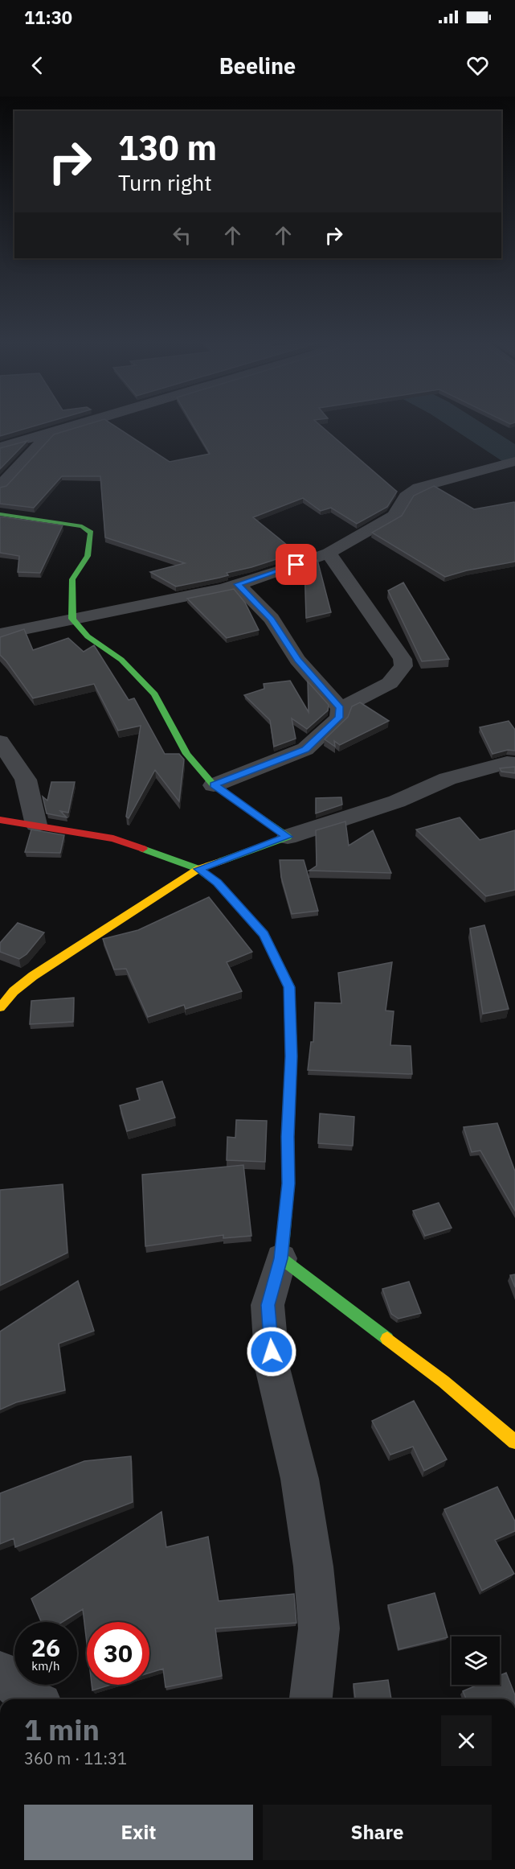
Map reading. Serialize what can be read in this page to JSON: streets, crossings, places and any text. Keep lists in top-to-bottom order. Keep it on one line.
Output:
{"page":{"status":"11:30","header":"Beeline","turn":["130 m","Turn right"],"speed":"26 km/h","limit":"30","heading":["1 min","360 m · 11:31"],"buttons":["Exit","Share"]}}
